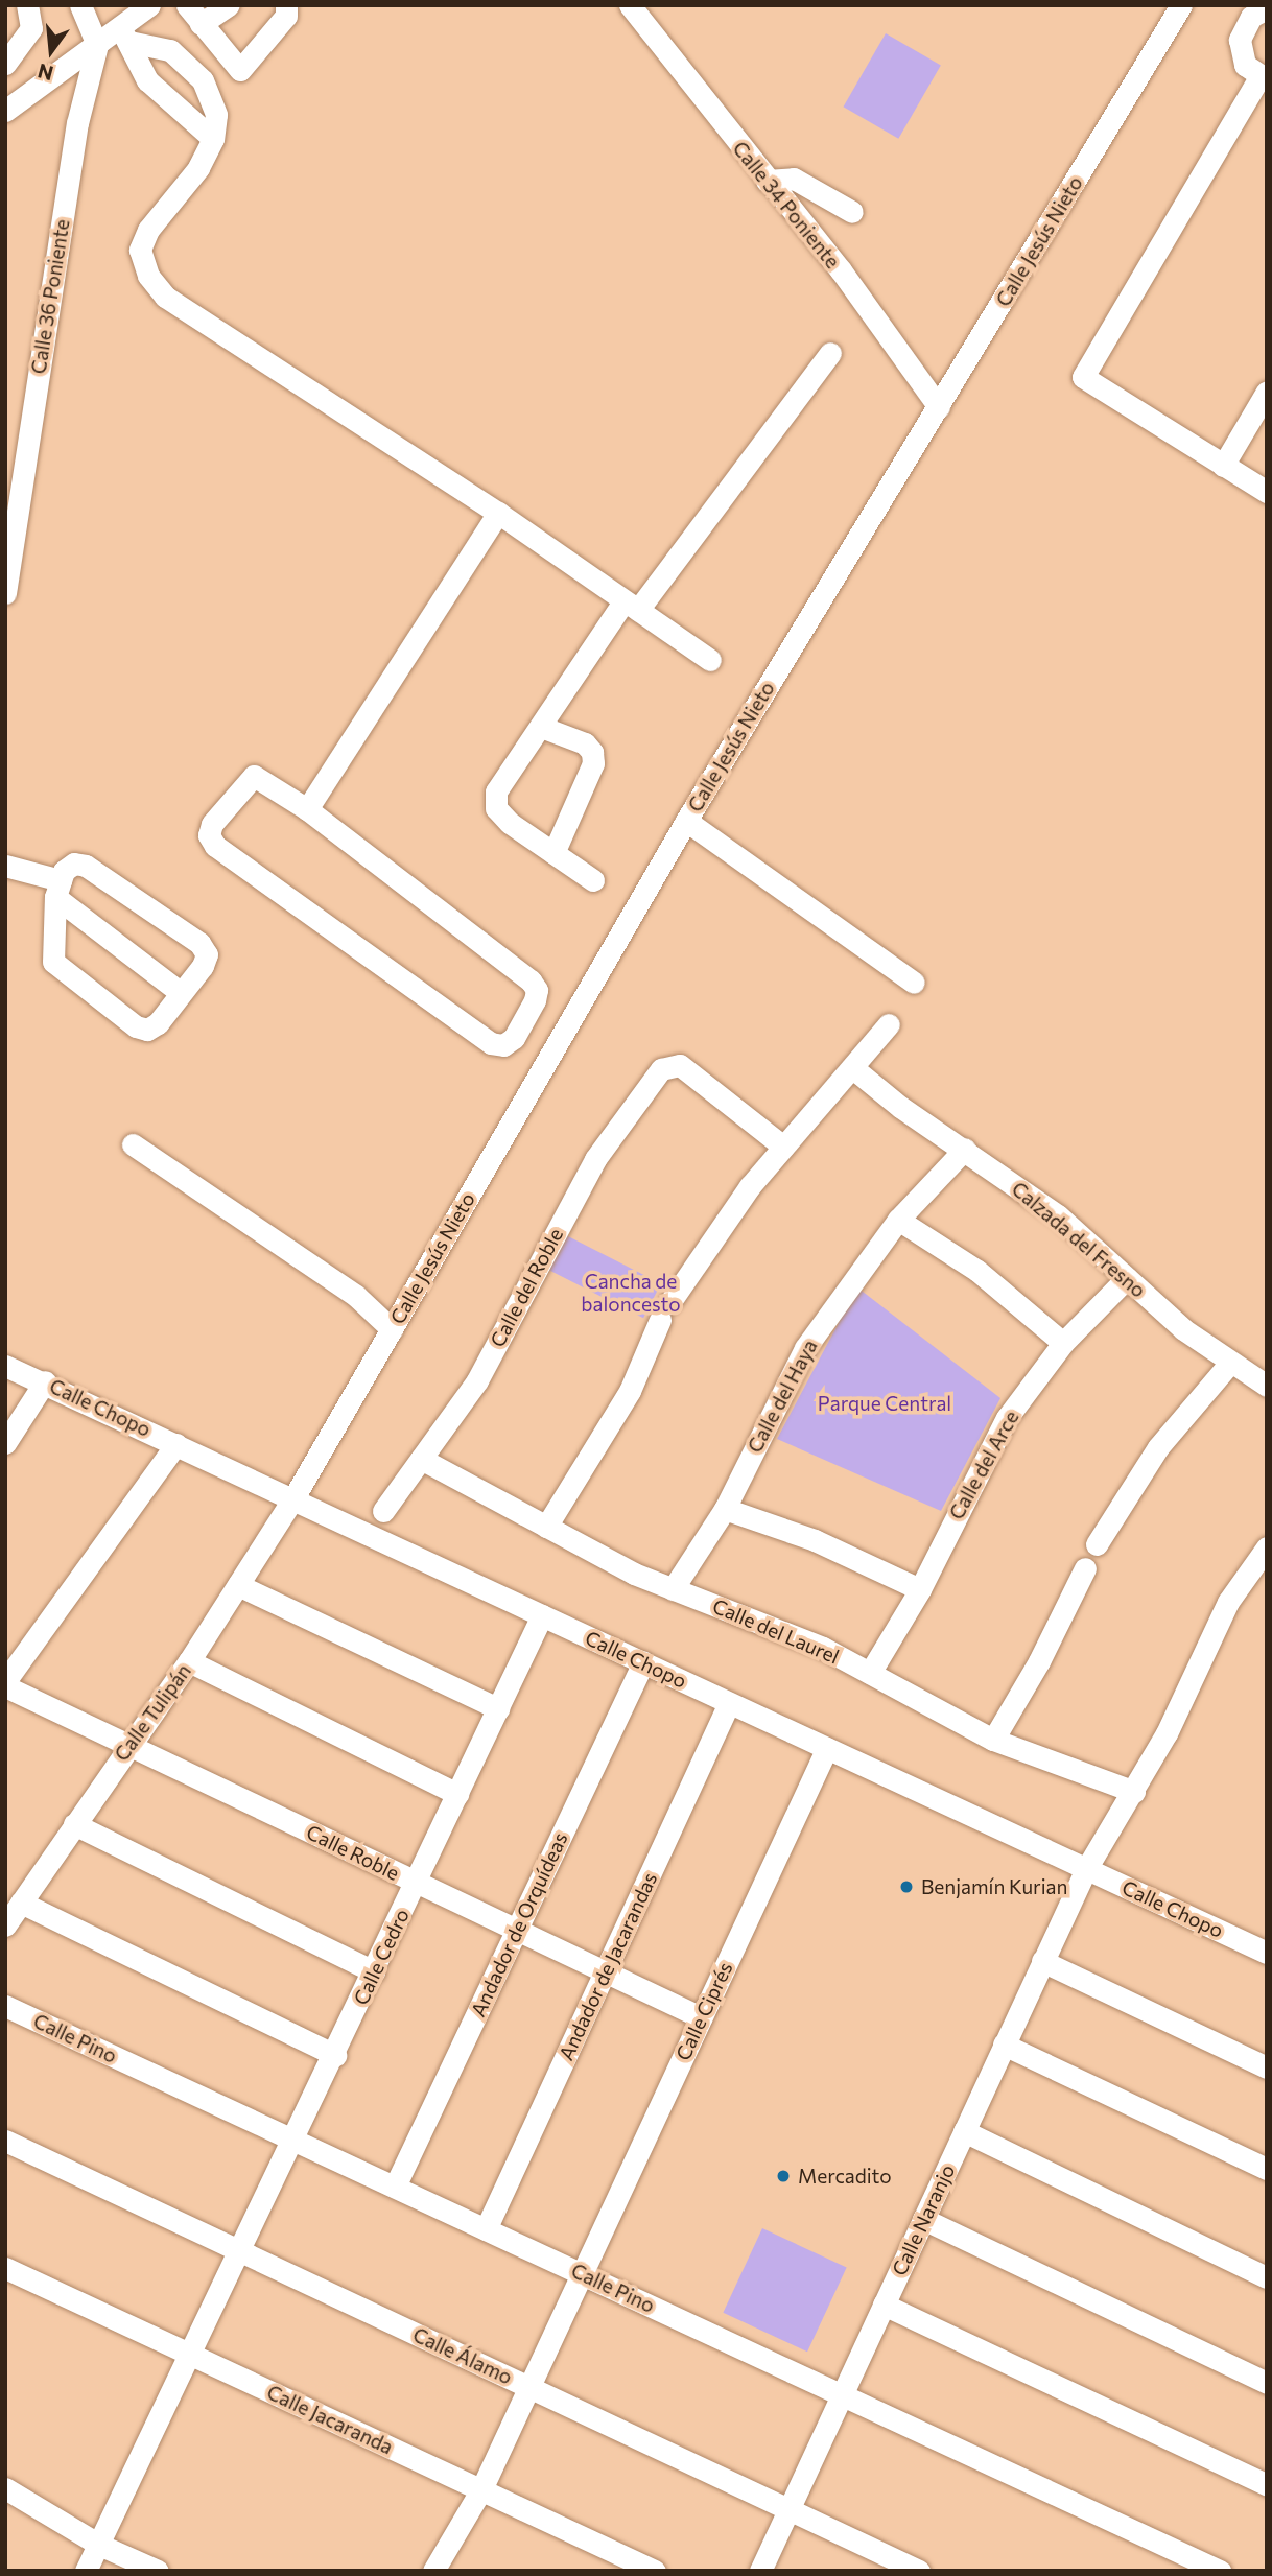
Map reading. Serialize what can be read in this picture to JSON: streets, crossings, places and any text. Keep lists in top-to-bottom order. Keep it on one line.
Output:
{"streets":{"street":["Calle 34 Poniente","Calle Jesús Nieto","Calle 36 Poniente","Calzada del Fresno","Calle del Roble","Calle del Haya","Calle Chopo","Calle del Arce","Calle del Laurel","Calle Tulipán","Calle Roble","Andador de Orquídeas","Calle Cedro","Andador de Jacarandas","Calle Ciprés","Calle Pino","Calle Naranjo","Calle Álamo","Calle Jacaranda"]},"crossings":[["Calle 34 Poniente","Calle Jesús Nieto"],["Calle Jesús Nieto","Calle Chopo"],["Calle Jesús Nieto","Calle Tulipán"],["Calzada del Fresno","Calle del Haya"],["Calzada del Fresno","Calle del Arce"],["Calle del Roble","Calle del Laurel"],["Calle del Haya","Calle del Laurel"],["Calle Chopo","Calle Tulipán"],["Calle Chopo","Andador de Orquídeas"],["Calle Chopo","Calle Cedro"],["Calle Chopo","Andador de Jacarandas"],["Calle Chopo","Calle Ciprés"],["Calle Chopo","Calle Naranjo"],["Calle del Arce","Calle del Laurel"],["Calle Tulipán","Calle Roble"],["Calle Roble","Andador de Orquídeas"],["Calle Roble","Calle Cedro"],["Calle Roble","Andador de Jacarandas"],["Calle Roble","Calle Ciprés"],["Andador de Orquídeas","Calle Pino"],["Calle Cedro","Calle Pino"],["Calle Cedro","Calle Álamo"],["Calle Cedro","Calle Jacaranda"],["Andador de Jacarandas","Calle Pino"],["Calle Ciprés","Calle Pino"],["Calle Ciprés","Calle Álamo"],["Calle Ciprés","Calle Jacaranda"],["Calle Pino","Calle Naranjo"],["Calle Naranjo","Calle Álamo"]],"parks":["Cancha de baloncesto","Parque Central"],"places":["Benjamín Kurian","Mercadito"],"north":"bottom"}
